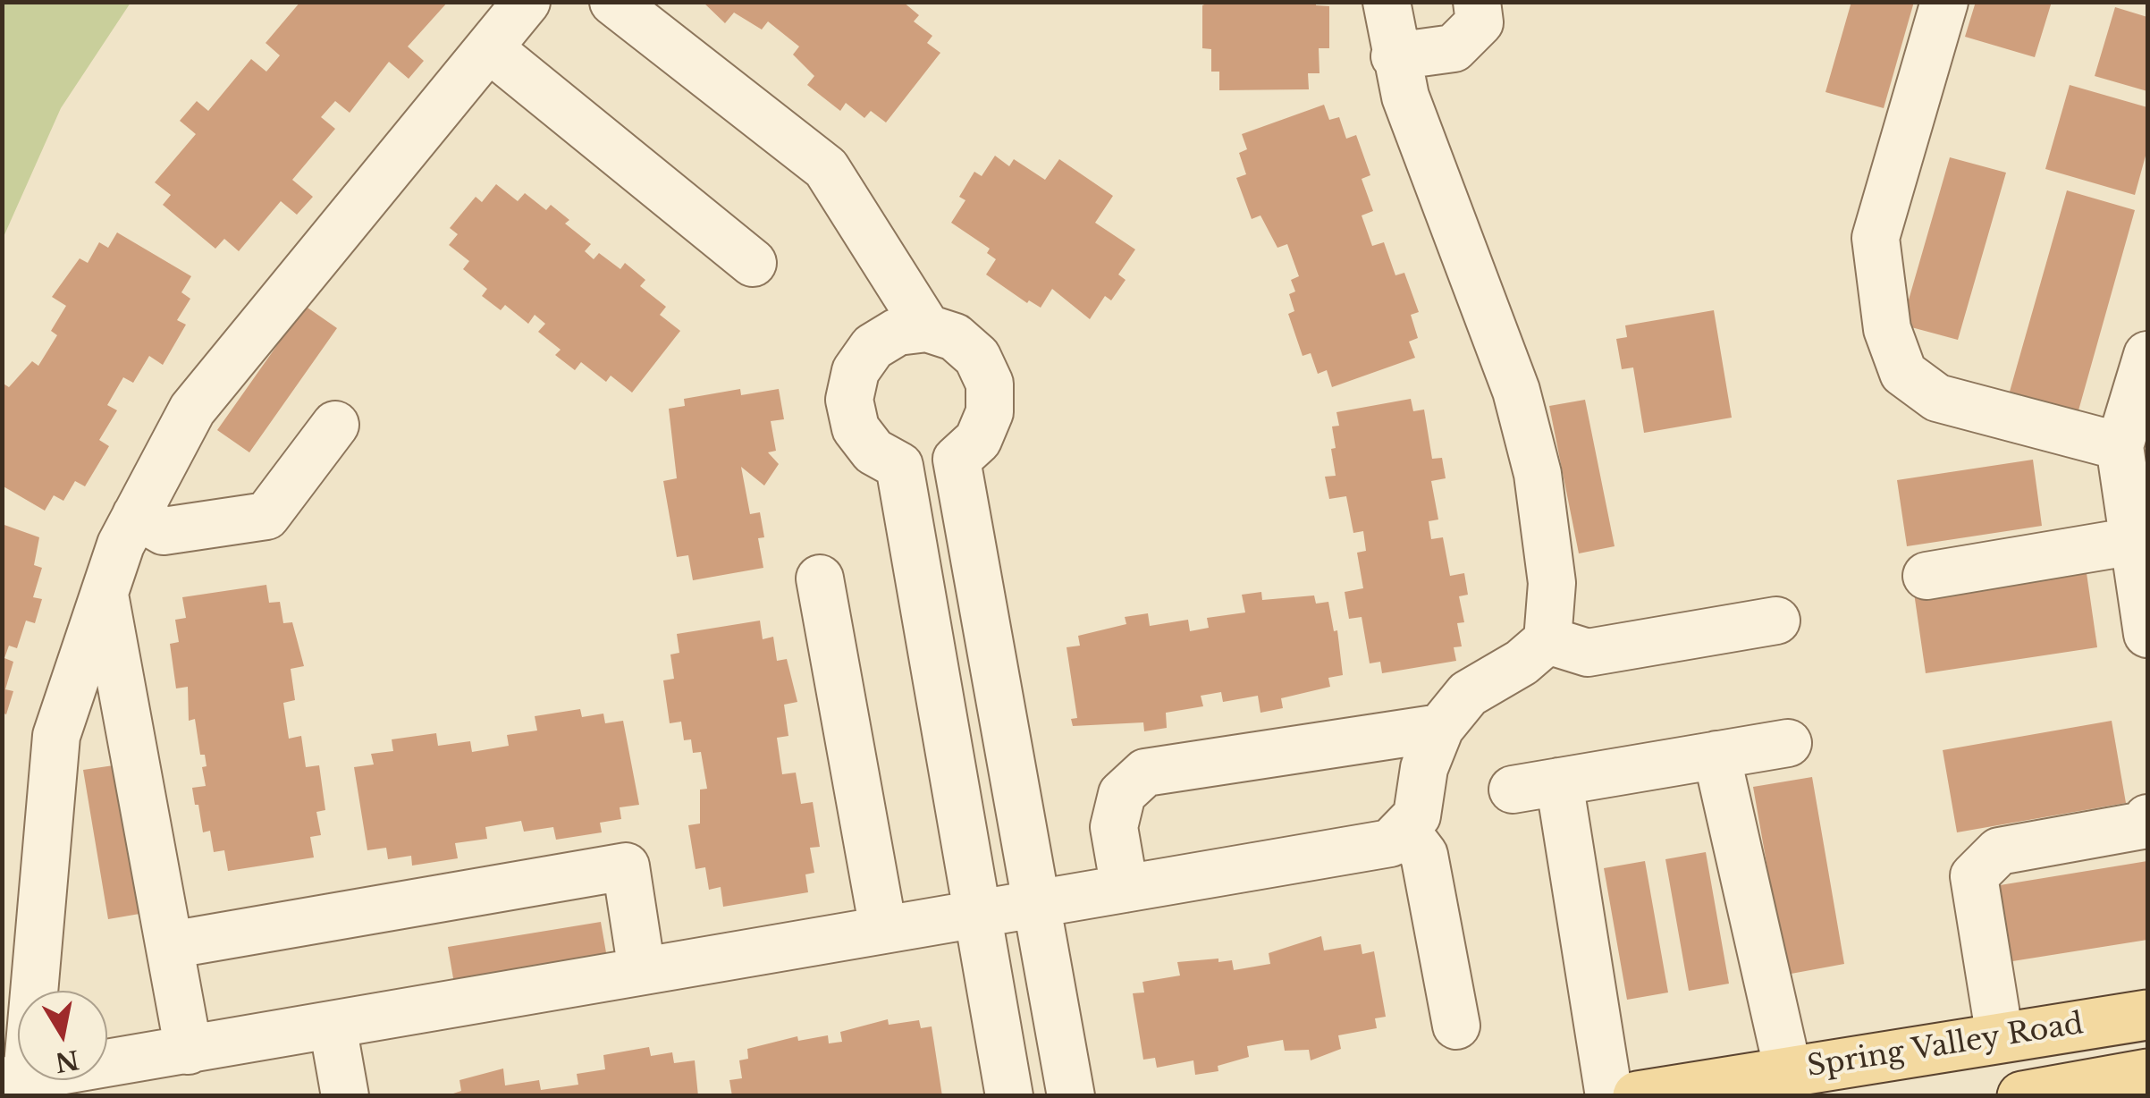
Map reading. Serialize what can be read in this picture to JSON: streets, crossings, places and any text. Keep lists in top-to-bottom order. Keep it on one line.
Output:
{"streets":{"main road":["Spring Valley Road"]},"north":"bottom"}
